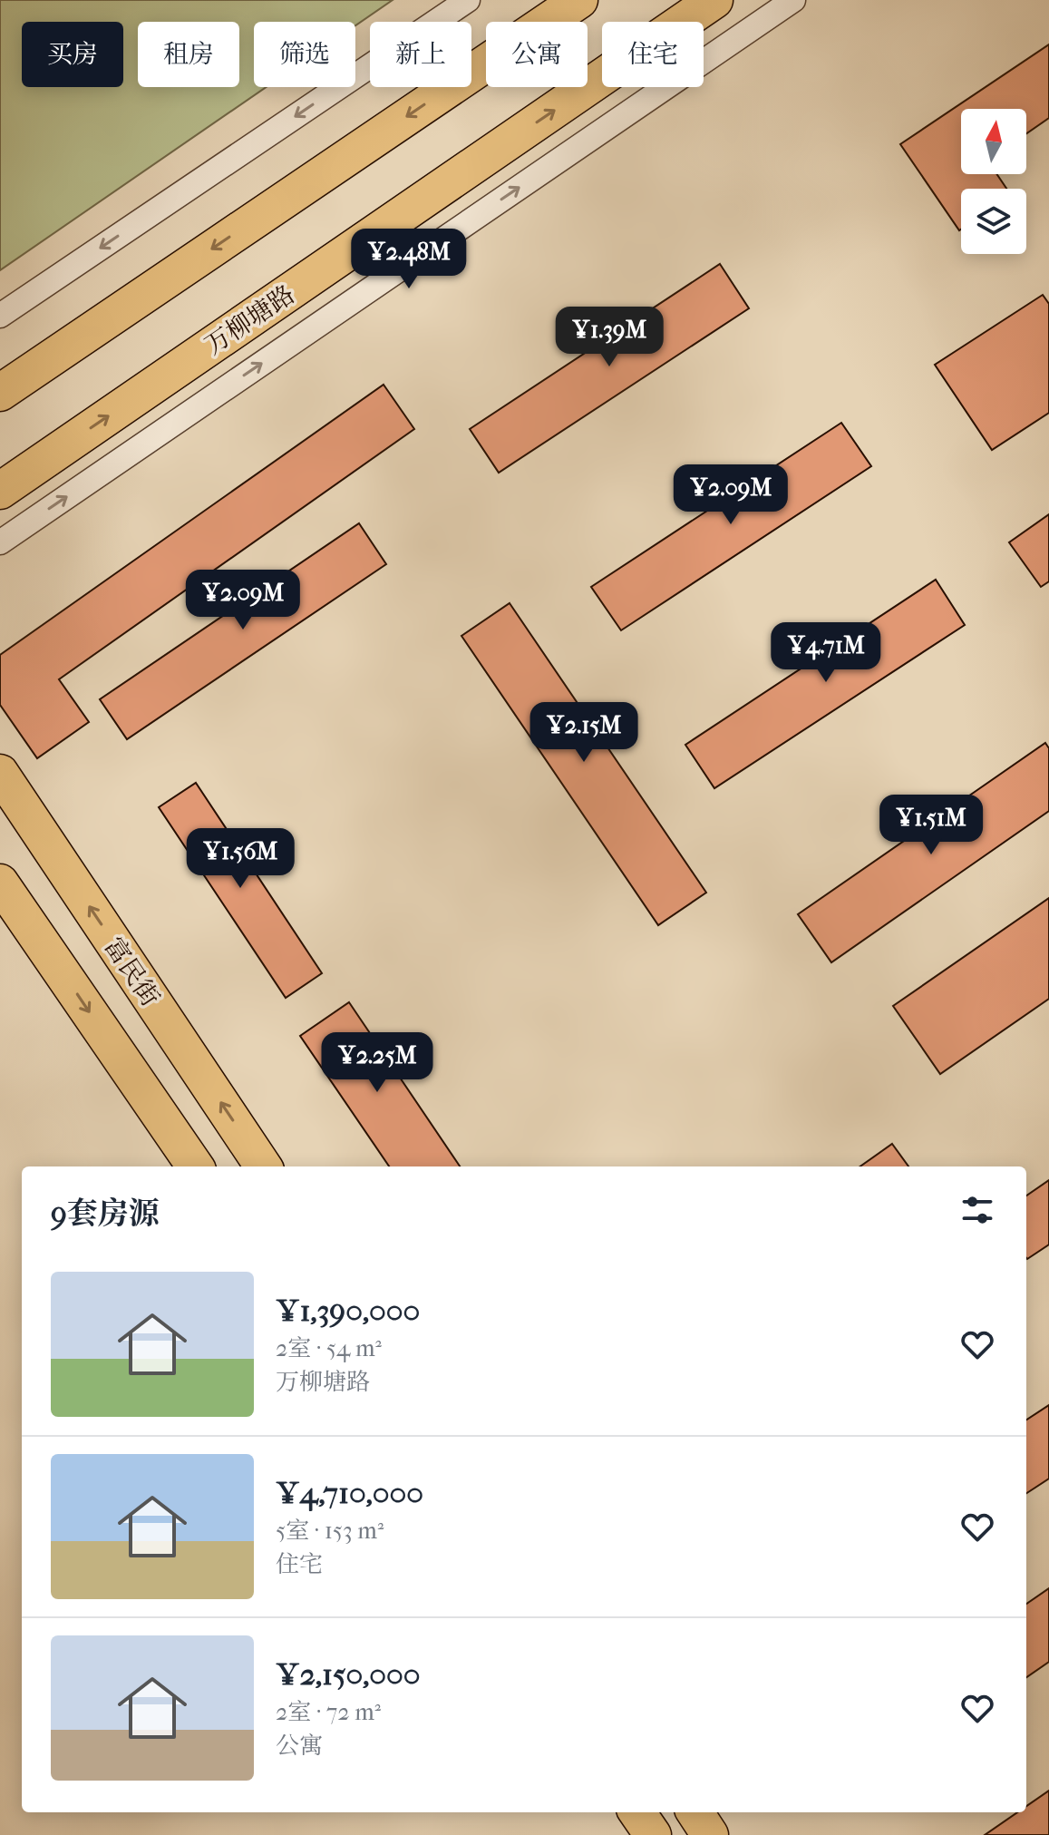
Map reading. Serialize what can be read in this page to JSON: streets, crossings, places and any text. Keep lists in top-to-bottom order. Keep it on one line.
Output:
{"streets":{"main road":["万柳塘路","富民街"]},"north":"top","page":{"chip":["买房","租房","筛选","新上","公寓","住宅"],"price":["¥2.48M","¥1.39M","¥2.09M","¥2.09M","¥4.71M","¥2.15M","¥1.51M","¥1.56M","¥2.25M"],"heading":"9套房源","list":[{"name":"¥1,390,000","note":"2室 · 54 m² · 万柳塘路"},{"name":"¥4,710,000","note":"5室 · 153 m² · 住宅"},{"name":"¥2,150,000","note":"2室 · 72 m² · 公寓"}]}}
